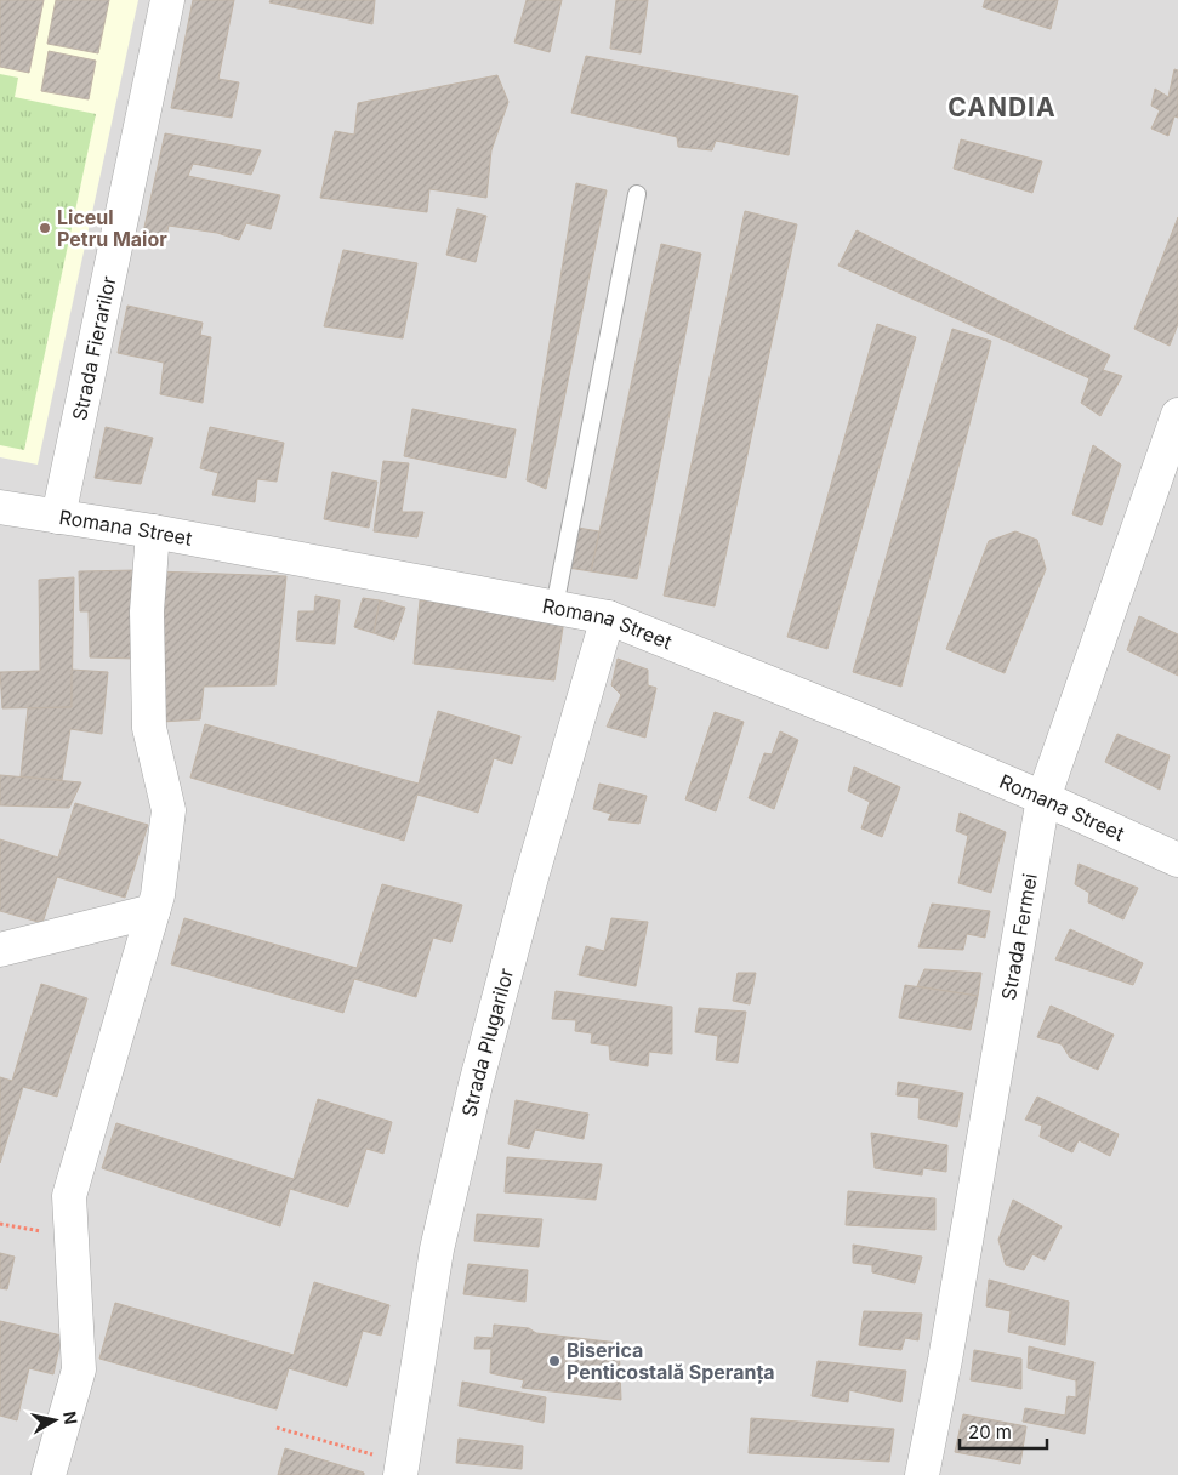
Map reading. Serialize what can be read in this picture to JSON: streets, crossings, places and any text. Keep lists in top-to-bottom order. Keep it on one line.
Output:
{"streets":{"street":["Strada Fierarilor","Romana Street","Strada Fermei","Strada Plugarilor"]},"crossings":[["Strada Fierarilor","Romana Street"],["Romana Street","Strada Fermei"],["Romana Street","Strada Plugarilor"]],"districts":["CANDIA"],"places":["Liceul Petru Maior","Biserica Penticostală Speranța"],"scale_bar":"20 m","north":"right"}
